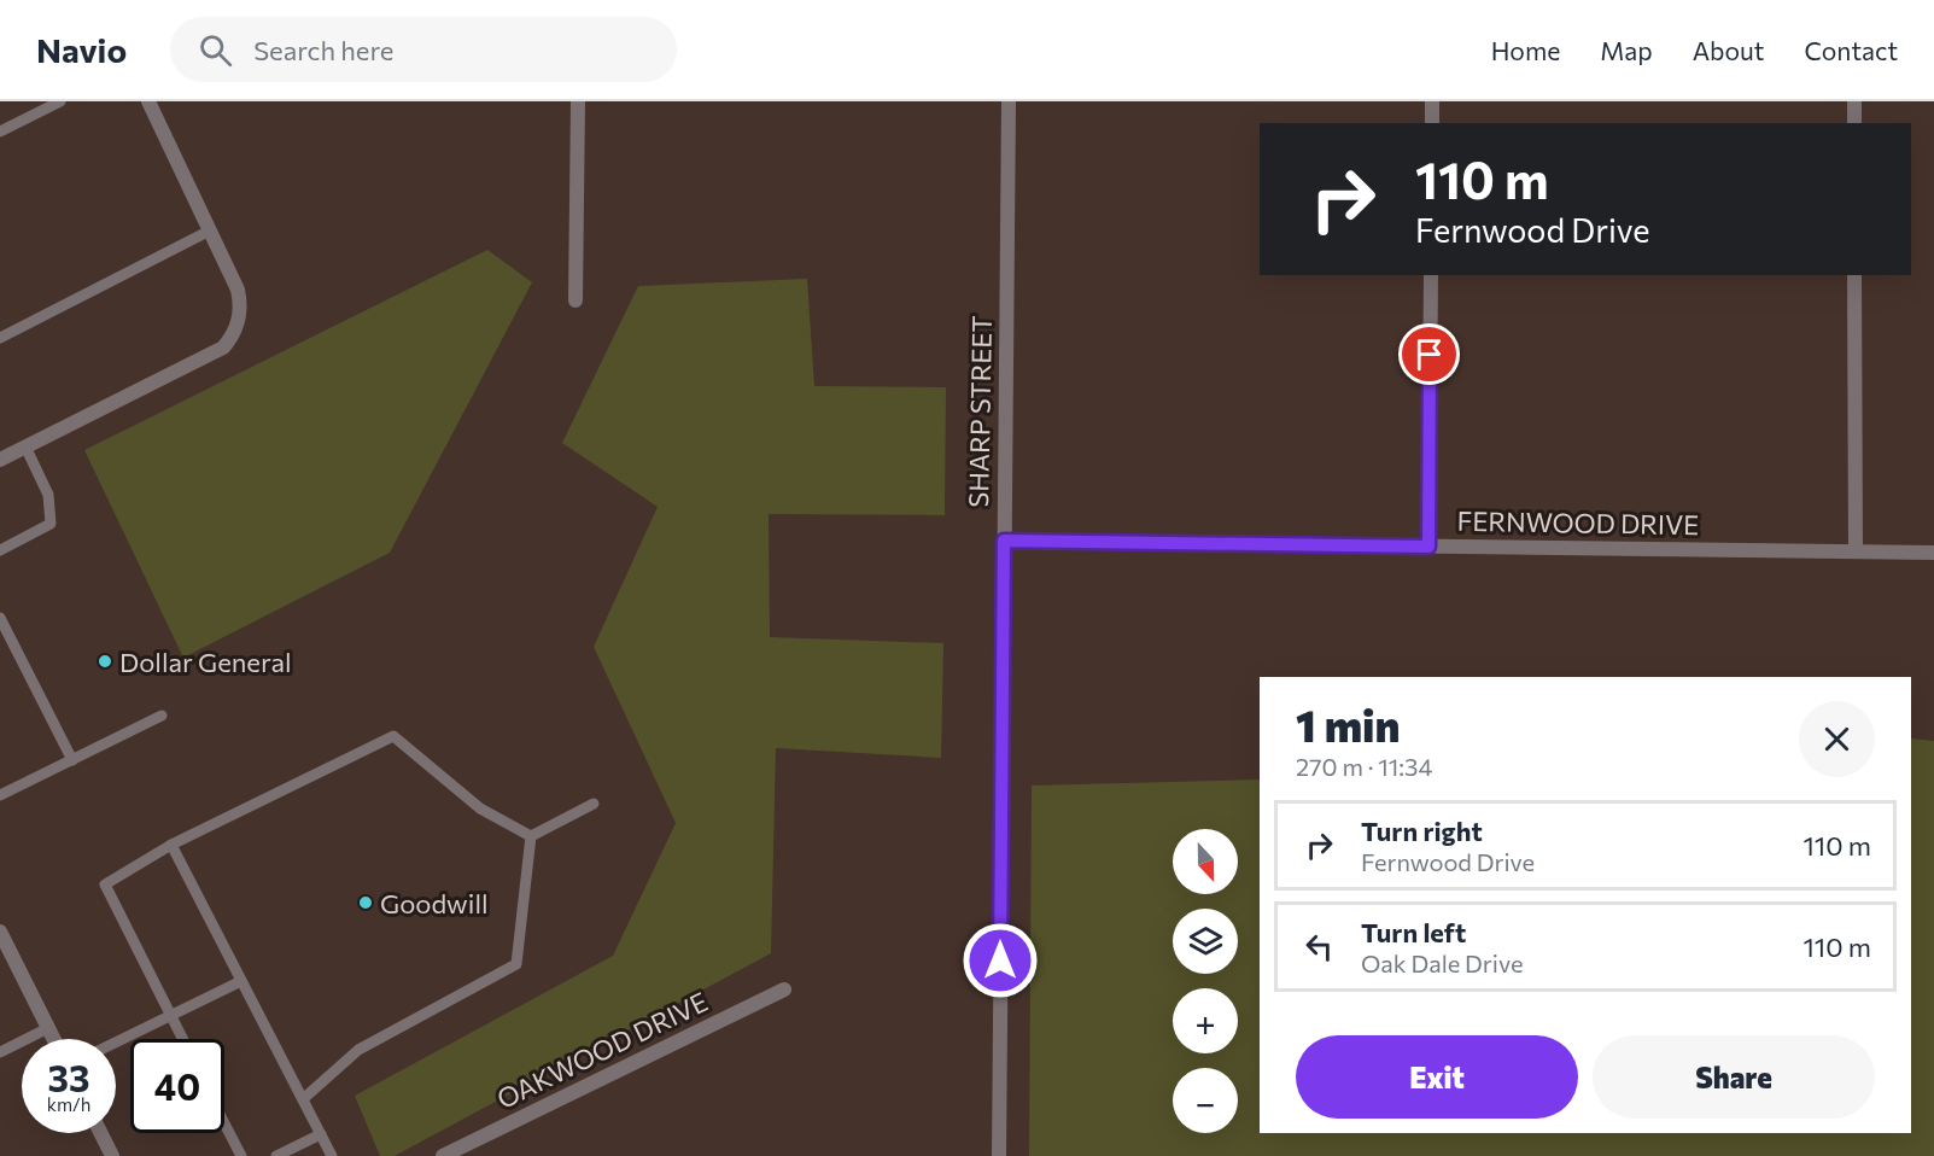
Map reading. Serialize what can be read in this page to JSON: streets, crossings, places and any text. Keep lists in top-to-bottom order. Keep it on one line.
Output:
{"streets":{"street":["SHARP STREET","FERNWOOD DRIVE","OAKWOOD DRIVE"]},"crossings":[["SHARP STREET","FERNWOOD DRIVE"]],"places":["Dollar General","Goodwill"],"north":"bottom","page":{"header":"Navio","search":"Search here","nav":["Home","Map","About","Contact"],"turn":["110 m","Fernwood Drive"],"heading":["1 min","270 m · 11:34"],"list":[{"name":"Turn right","note":"Fernwood Drive","value":"110 m"},{"name":"Turn left","note":"Oak Dale Drive","value":"110 m"}],"map_buttons":["+","−"],"buttons":["Exit","Share"],"speed":"33 km/h","limit":"40"}}
